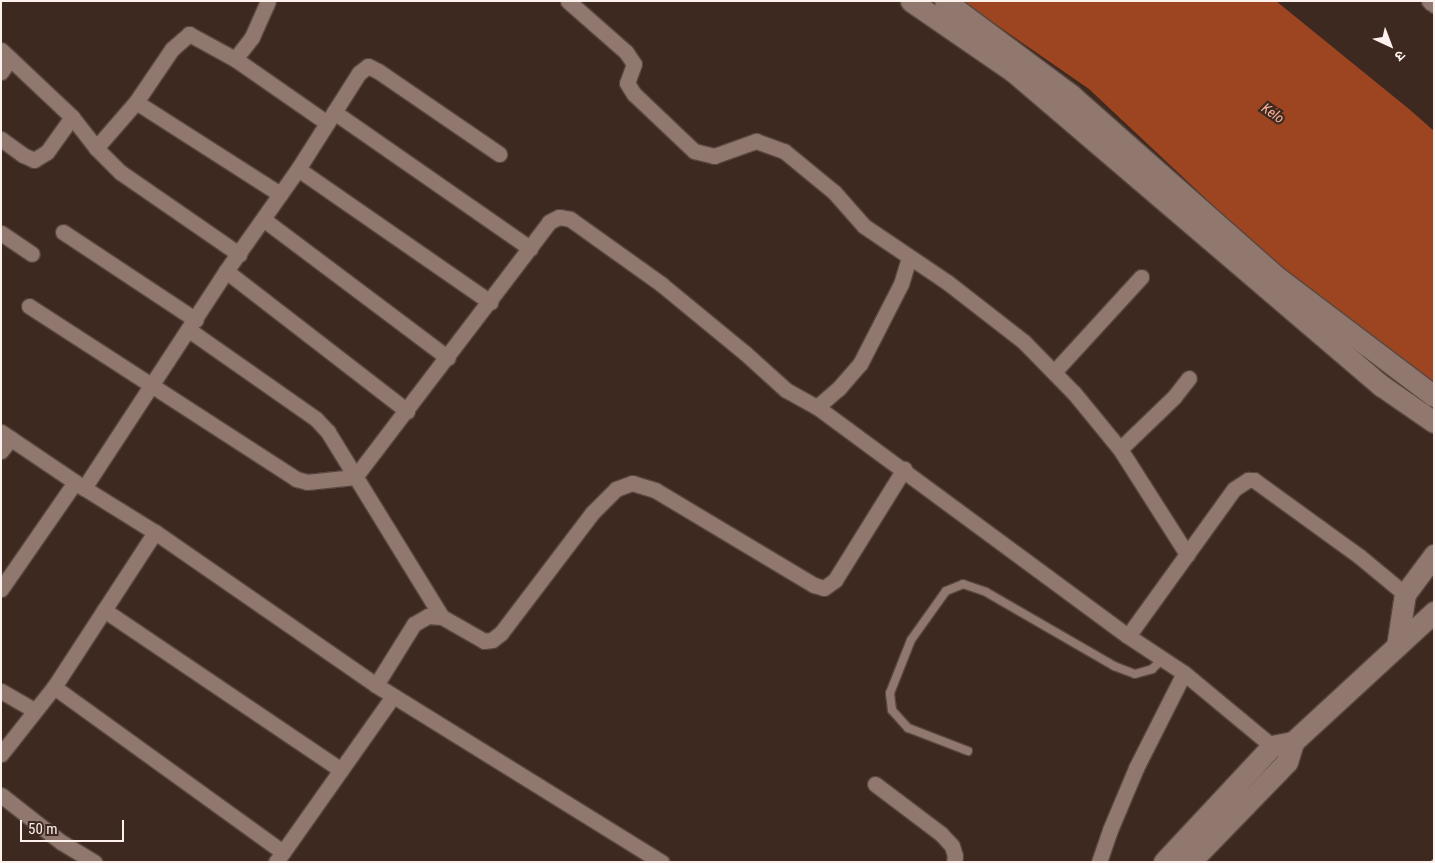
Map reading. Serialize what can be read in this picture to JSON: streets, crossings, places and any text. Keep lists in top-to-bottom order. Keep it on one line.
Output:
{"water":["Kelo"],"scale_bar":"50 m","north":"bottom right"}
